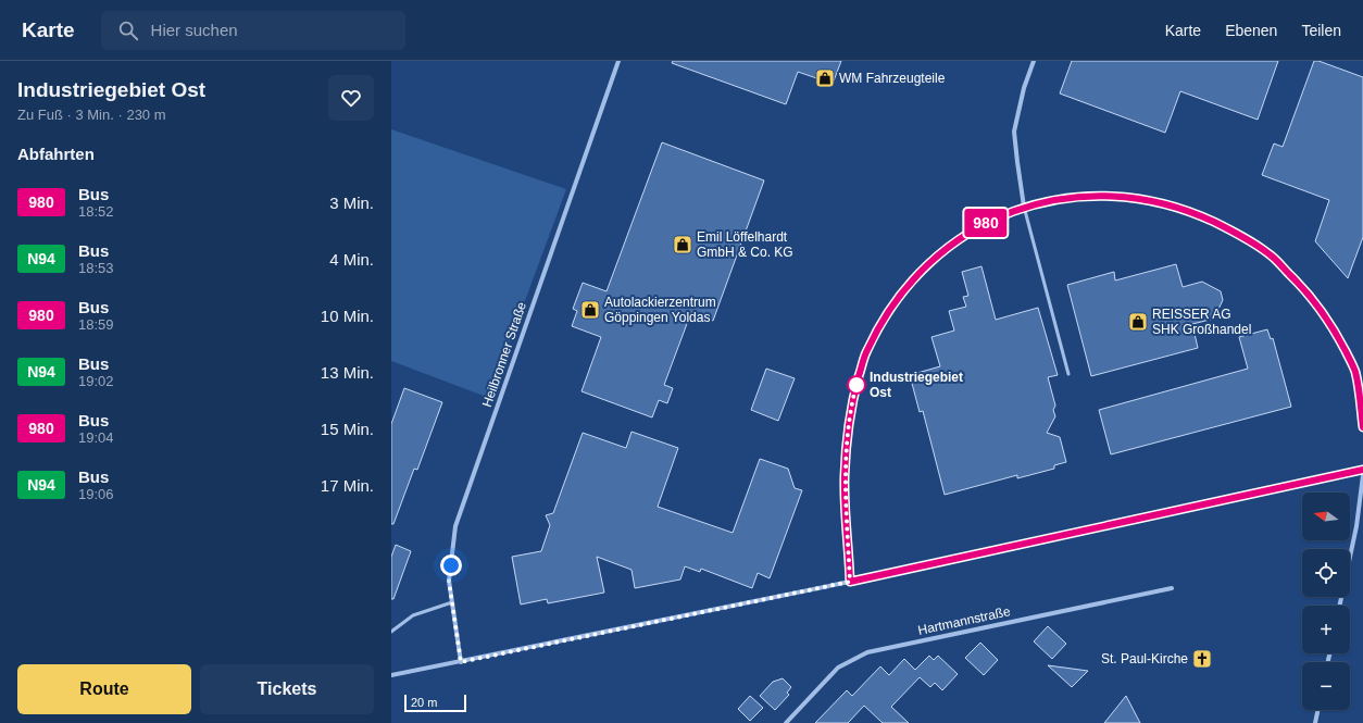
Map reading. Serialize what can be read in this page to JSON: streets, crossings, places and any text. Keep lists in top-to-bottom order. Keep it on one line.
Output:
{"streets":{"street":["Heilbronner Straße","Hartmannstraße"]},"places":{"shop":["WM Fahrzeugteile","Emil Löffelhardt GmbH & Co. KG","Autolackierzentrum Göppingen Yoldas","REISSER AG SHK Großhandel"],"other":["Industriegebiet Ost"],"church":["St. Paul-Kirche"]},"lines":["bus line 980"],"scale_bar":"20 m","north":"left","page":{"header":"Karte","search":"Hier suchen","nav":["Karte","Ebenen","Teilen"],"heading":[["Industriegebiet Ost","Zu Fuß · 3 Min. · 230 m"],"Abfahrten"],"on_map":"980","list":[{"mark":"980","name":"Bus","note":"18:52","value":"3 Min."},{"mark":"N94","name":"Bus","note":"18:53","value":"4 Min."},{"mark":"980","name":"Bus","note":"18:59","value":"10 Min."},{"mark":"N94","name":"Bus","note":"19:02","value":"13 Min."},{"mark":"980","name":"Bus","note":"19:04","value":"15 Min."},{"mark":"N94","name":"Bus","note":"19:06","value":"17 Min."}],"map_buttons":["+","−"],"buttons":["Route","Tickets"],"scale":"20 m"}}
